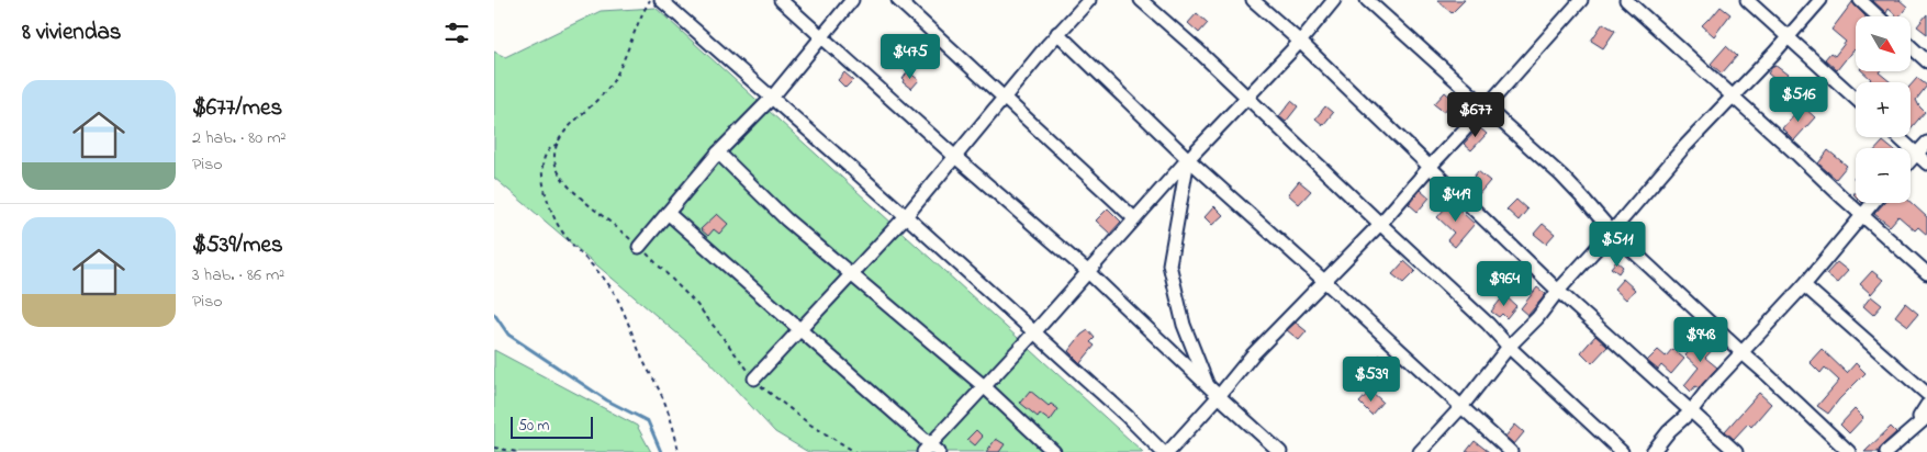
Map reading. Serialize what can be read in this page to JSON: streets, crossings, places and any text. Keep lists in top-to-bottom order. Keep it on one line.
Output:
{"scale_bar":"50 m","north":"bottom right","page":{"heading":"8 viviendas","map_buttons":["+","−"],"price":["$475","$516","$677","$419","$511","$964","$948","$539"],"list":[{"name":"$677/mes","note":"2 hab. · 80 m² · Piso"},{"name":"$539/mes","note":"3 hab. · 86 m² · Piso"}],"scale":"50 m"}}
